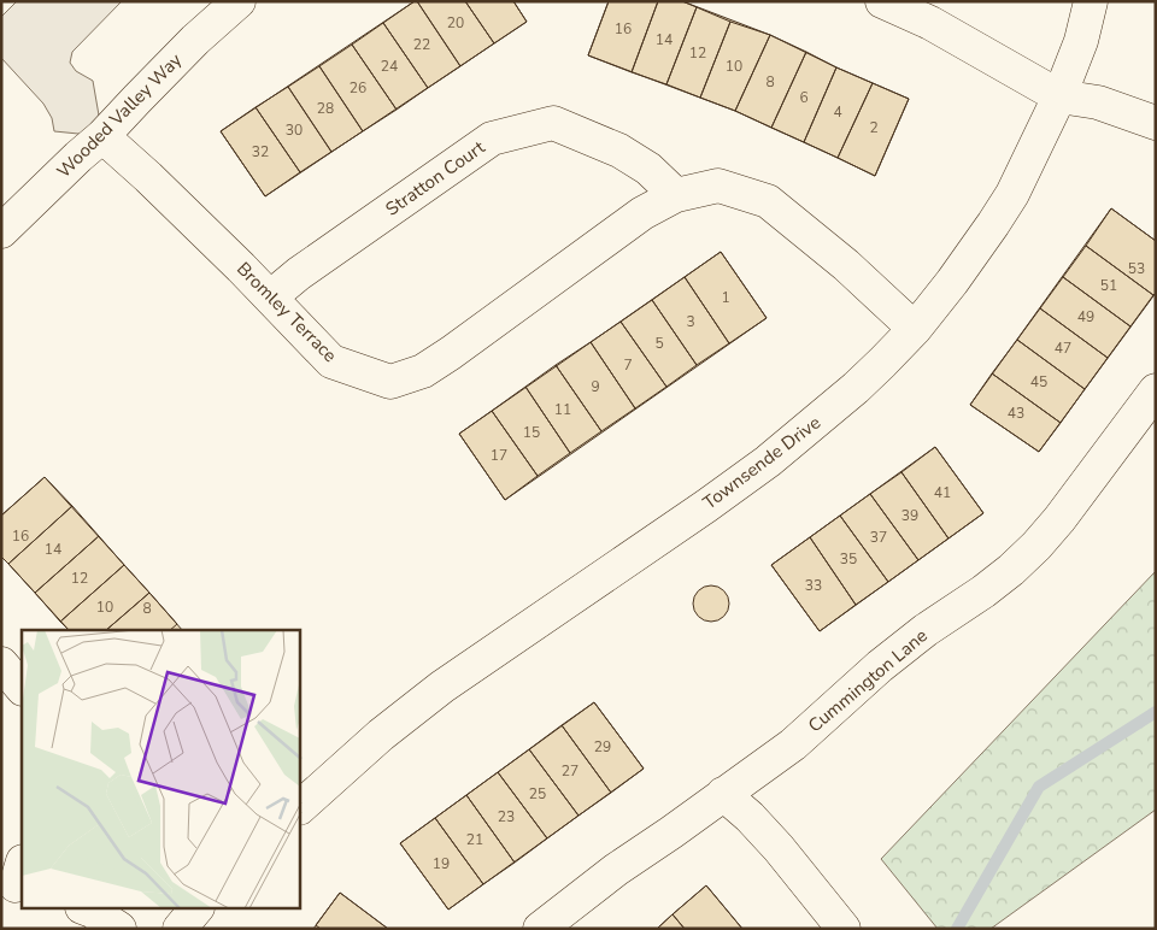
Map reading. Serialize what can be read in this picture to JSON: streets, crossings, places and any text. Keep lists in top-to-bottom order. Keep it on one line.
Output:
{"streets":{"street":["Wooded Valley Way","Stratton Court","Bromley Terrace","Townsende Drive","Cummington Lane"]},"crossings":[["Wooded Valley Way","Bromley Terrace"],["Stratton Court","Bromley Terrace"]],"house_numbers":["20","16","14","22","12","24","10","8","26","6","28","4","2","30","32","53","51","1","49","3","5","47","7","45","9","11","43","15","17","41","39","16","37","14","35","12","33","10","8","29","27","25","23","21","19"]}
